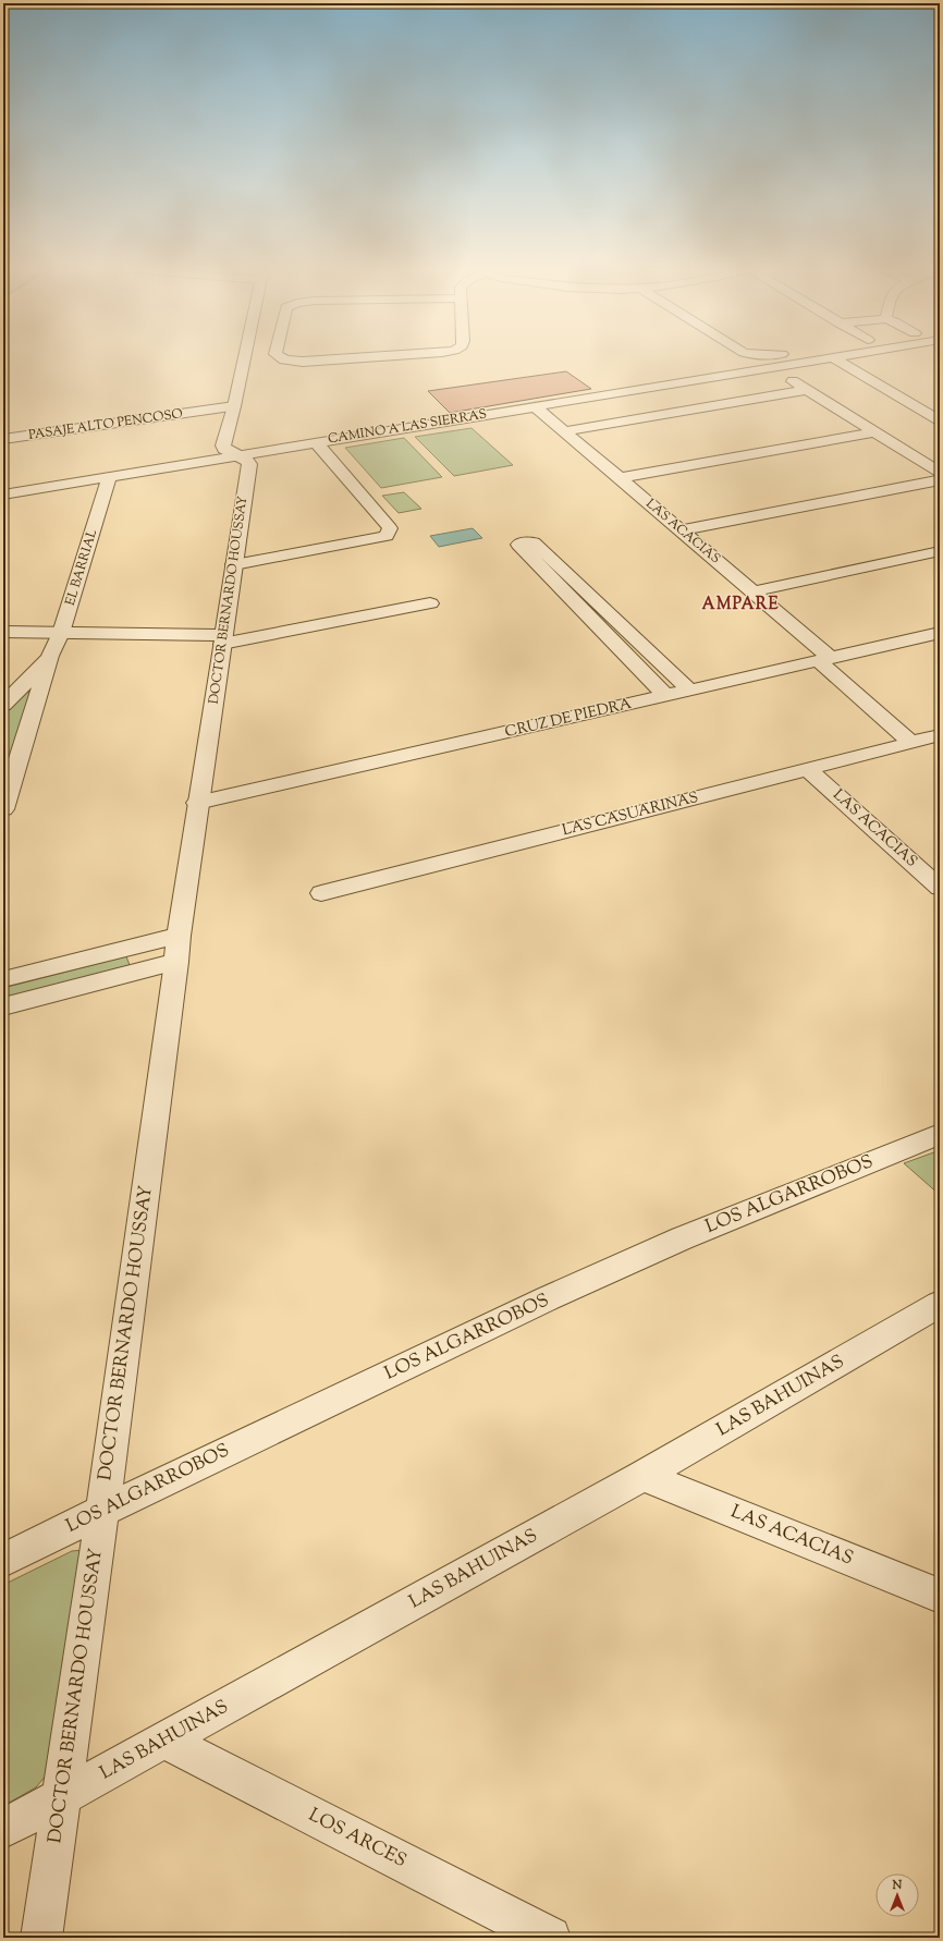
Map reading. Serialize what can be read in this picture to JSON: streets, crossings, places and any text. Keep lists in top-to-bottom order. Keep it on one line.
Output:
{"streets":{"street":["PASAJE ALTO PENCOSO","CAMINO A LAS SIERRAS","LAS ACACIAS","EL BARRIAL","DOCTOR BERNARDO HOUSSAY","CRUZ DE PIEDRA","LAS CASUARINAS","LOS ALGARROBOS","LAS BAHUINAS","LOS ARCES"]},"crossings":[["PASAJE ALTO PENCOSO","DOCTOR BERNARDO HOUSSAY"],["CAMINO A LAS SIERRAS","LAS ACACIAS"],["CAMINO A LAS SIERRAS","EL BARRIAL"],["CAMINO A LAS SIERRAS","DOCTOR BERNARDO HOUSSAY"],["LAS ACACIAS","CRUZ DE PIEDRA"],["LAS ACACIAS","LAS CASUARINAS"],["LAS ACACIAS","LAS BAHUINAS"],["DOCTOR BERNARDO HOUSSAY","CRUZ DE PIEDRA"],["DOCTOR BERNARDO HOUSSAY","LOS ALGARROBOS"],["DOCTOR BERNARDO HOUSSAY","LAS BAHUINAS"],["LAS BAHUINAS","LOS ARCES"]],"districts":["AMPARE"],"north":"top"}
